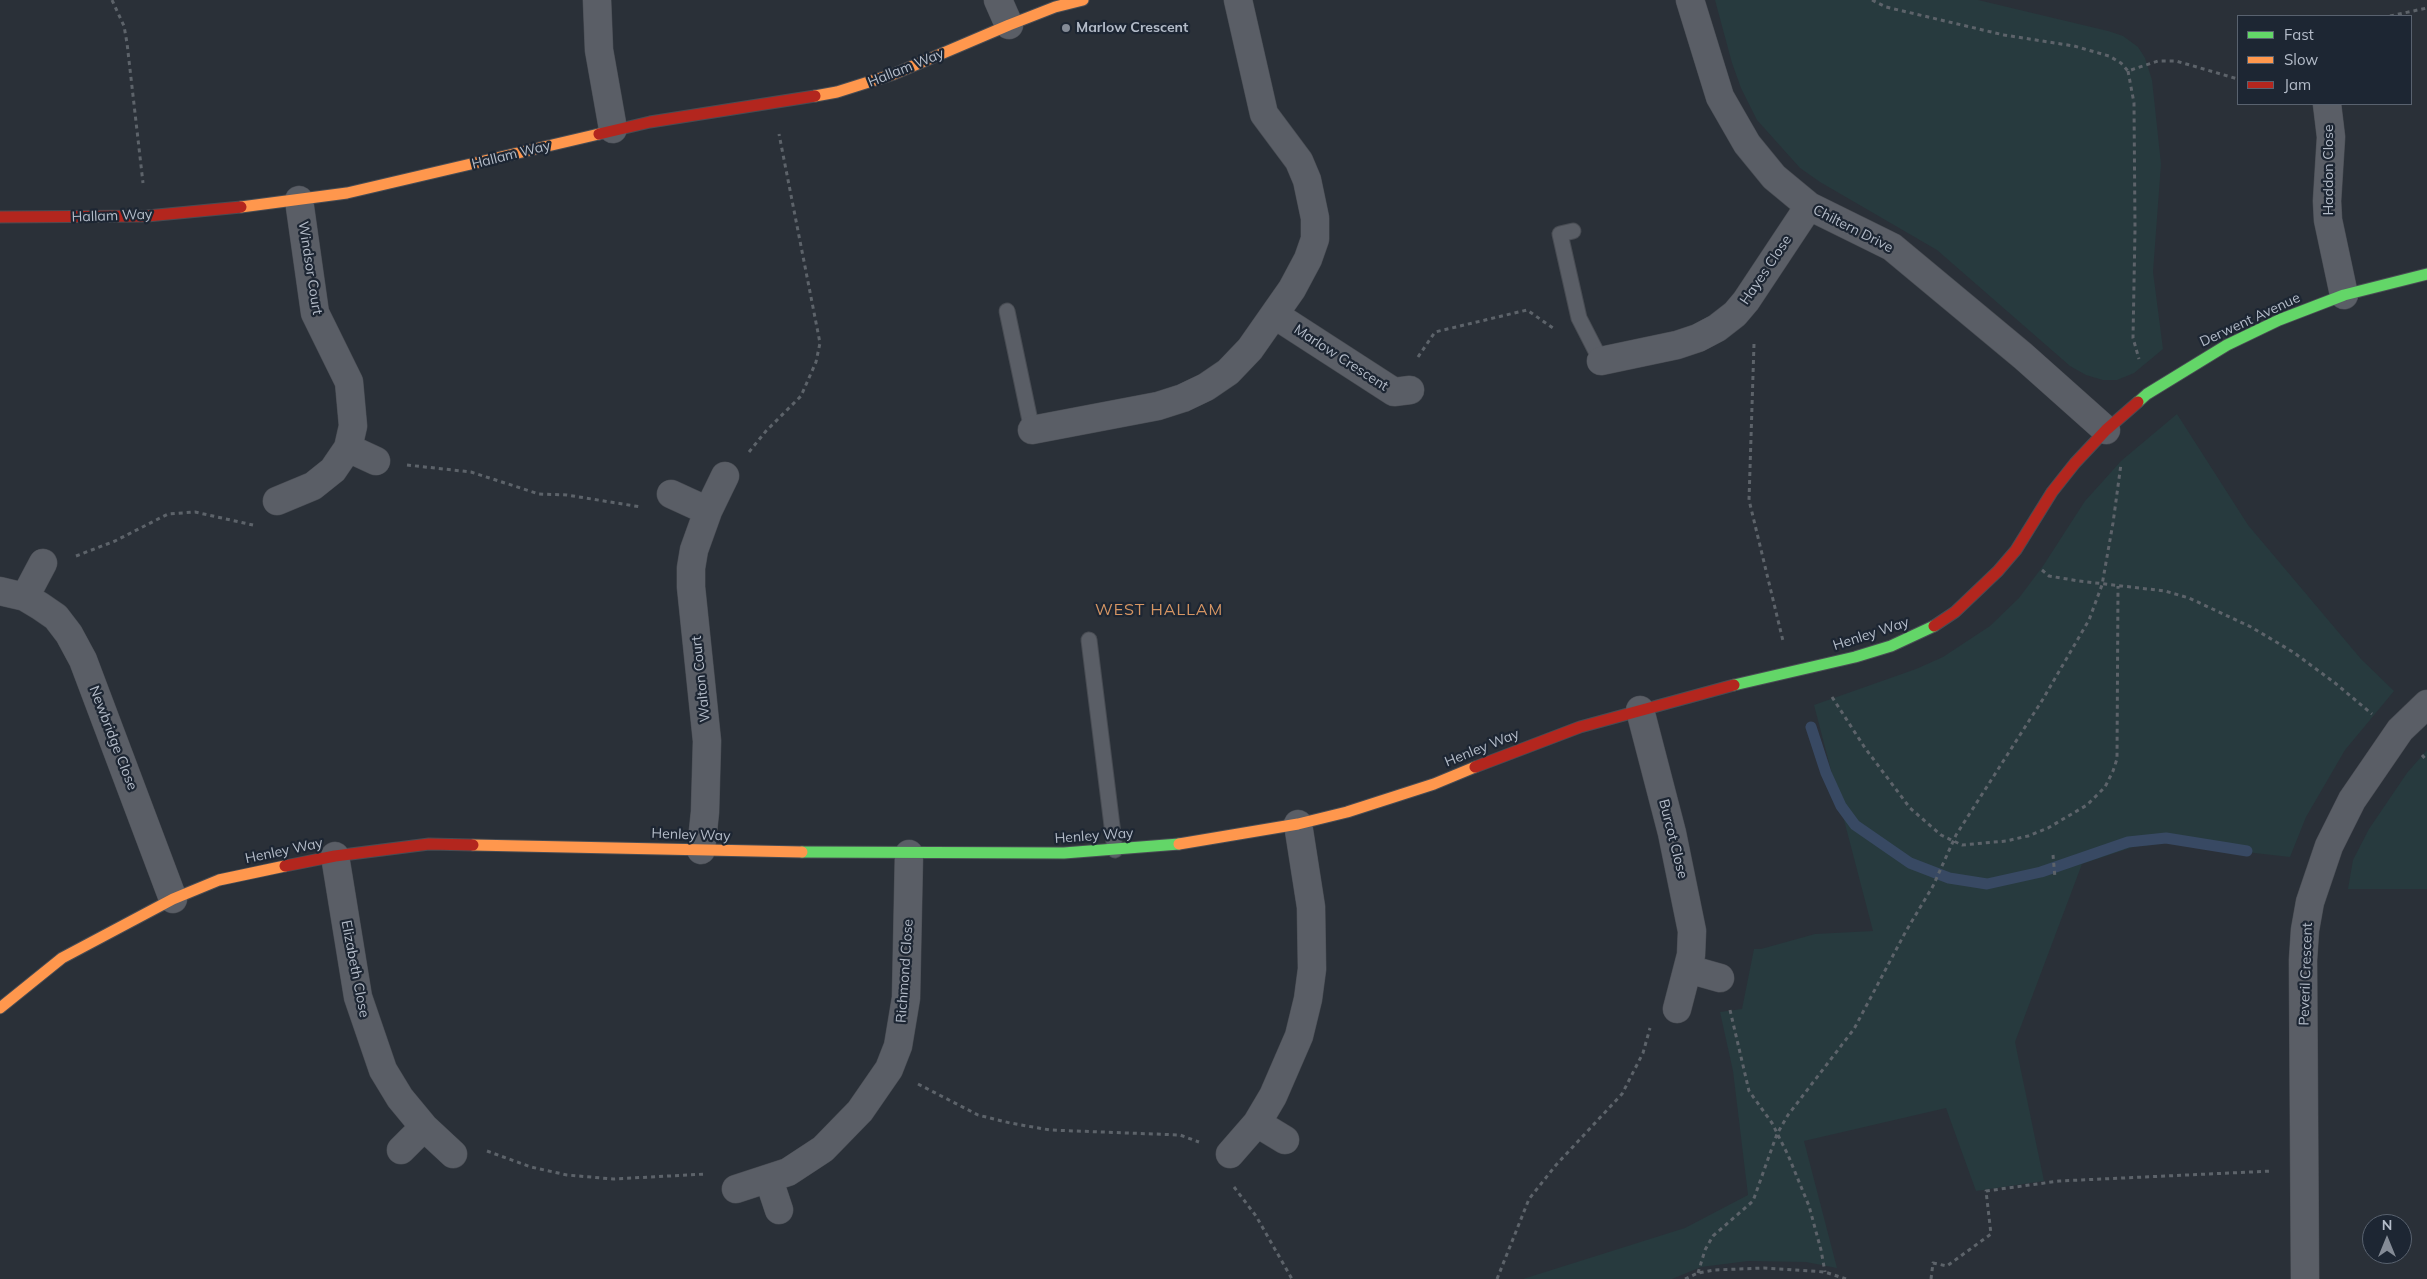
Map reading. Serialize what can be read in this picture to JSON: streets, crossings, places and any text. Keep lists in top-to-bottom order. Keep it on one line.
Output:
{"streets":{"street":["Hallam Way","Haddon Close","Chiltern Drive","Windsor Court","Hayes Close","Derwent Avenue","Marlow Crescent","Henley Way","Walton Court","Newbridge Close","Burcot Close","Elizabeth Close","Richmond Close","Peveril Crescent"]},"crossings":[["Hallam Way","Windsor Court"],["Haddon Close","Derwent Avenue"],["Chiltern Drive","Hayes Close"],["Chiltern Drive","Derwent Avenue"],["Chiltern Drive","Henley Way"],["Derwent Avenue","Henley Way"],["Henley Way","Walton Court"],["Henley Way","Newbridge Close"],["Henley Way","Burcot Close"],["Henley Way","Elizabeth Close"],["Henley Way","Richmond Close"]],"districts":["WEST HALLAM"],"places":["Marlow Crescent"],"legend":["Fast","Slow","Jam"],"north":"top"}
